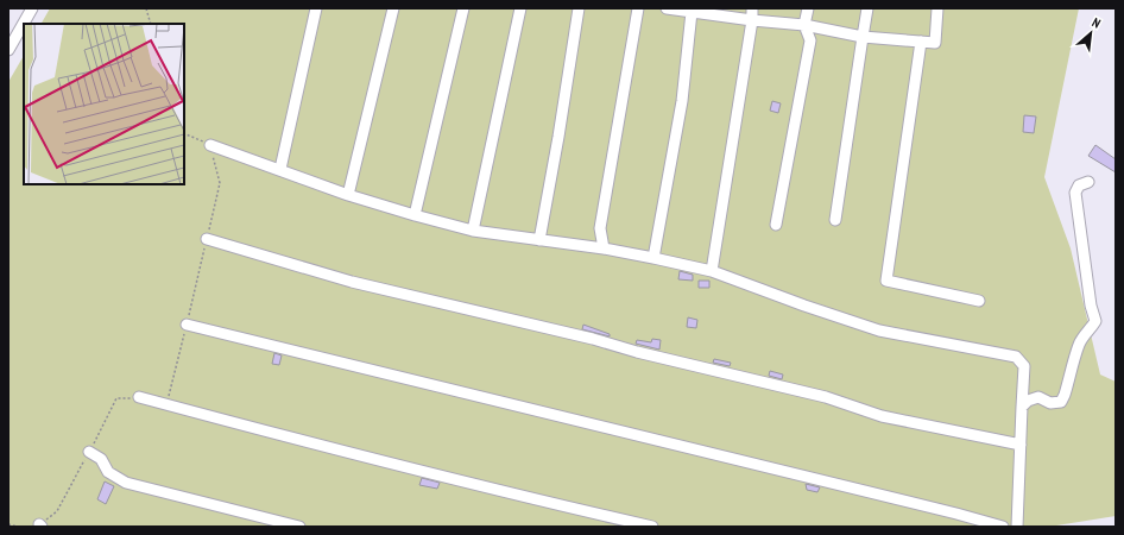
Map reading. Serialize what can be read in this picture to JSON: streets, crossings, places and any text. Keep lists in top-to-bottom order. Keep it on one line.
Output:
{"north":"top right"}
